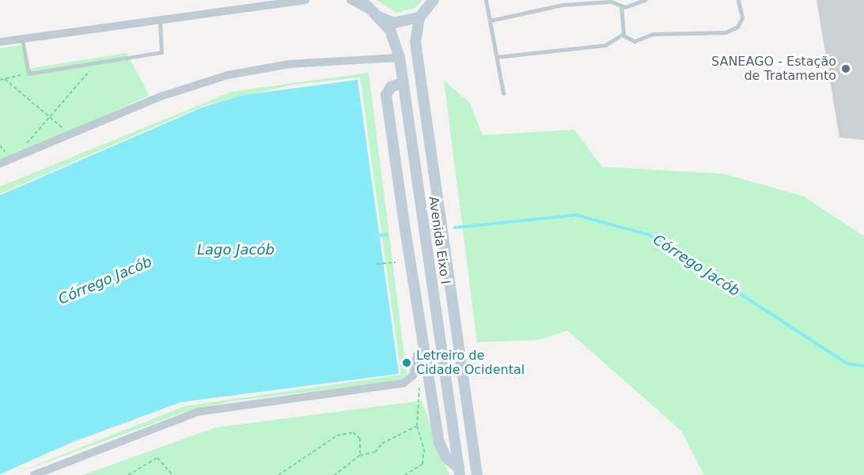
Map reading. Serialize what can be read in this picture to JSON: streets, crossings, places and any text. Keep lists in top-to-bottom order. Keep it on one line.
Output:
{"streets":{"main road":["Avenida Eixo I"]},"water":["Lago Jacób","Córrego Jacób"],"places":["SANEAGO - Estação de Tratamento","Letreiro de Cidade Ocidental"]}
